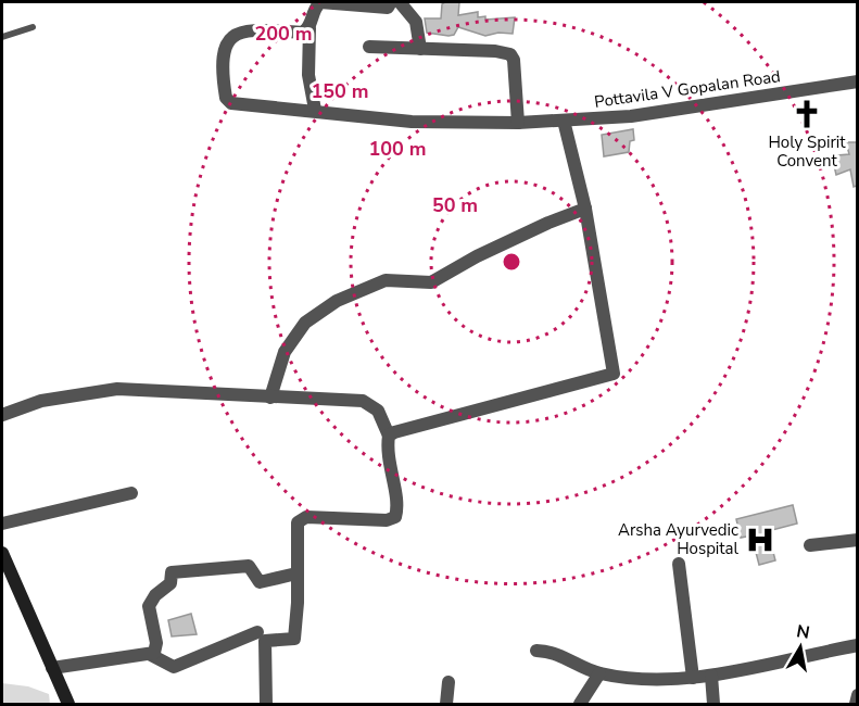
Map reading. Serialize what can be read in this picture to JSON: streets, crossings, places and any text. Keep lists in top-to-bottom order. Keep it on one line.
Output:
{"streets":{"street":["Pottavila V Gopalan Road"]},"places":{"church":["Holy Spirit Convent"],"hospital":["Arsha Ayurvedic Hospital"]},"north":"top","rings":["200 m","150 m","100 m","50 m"]}
